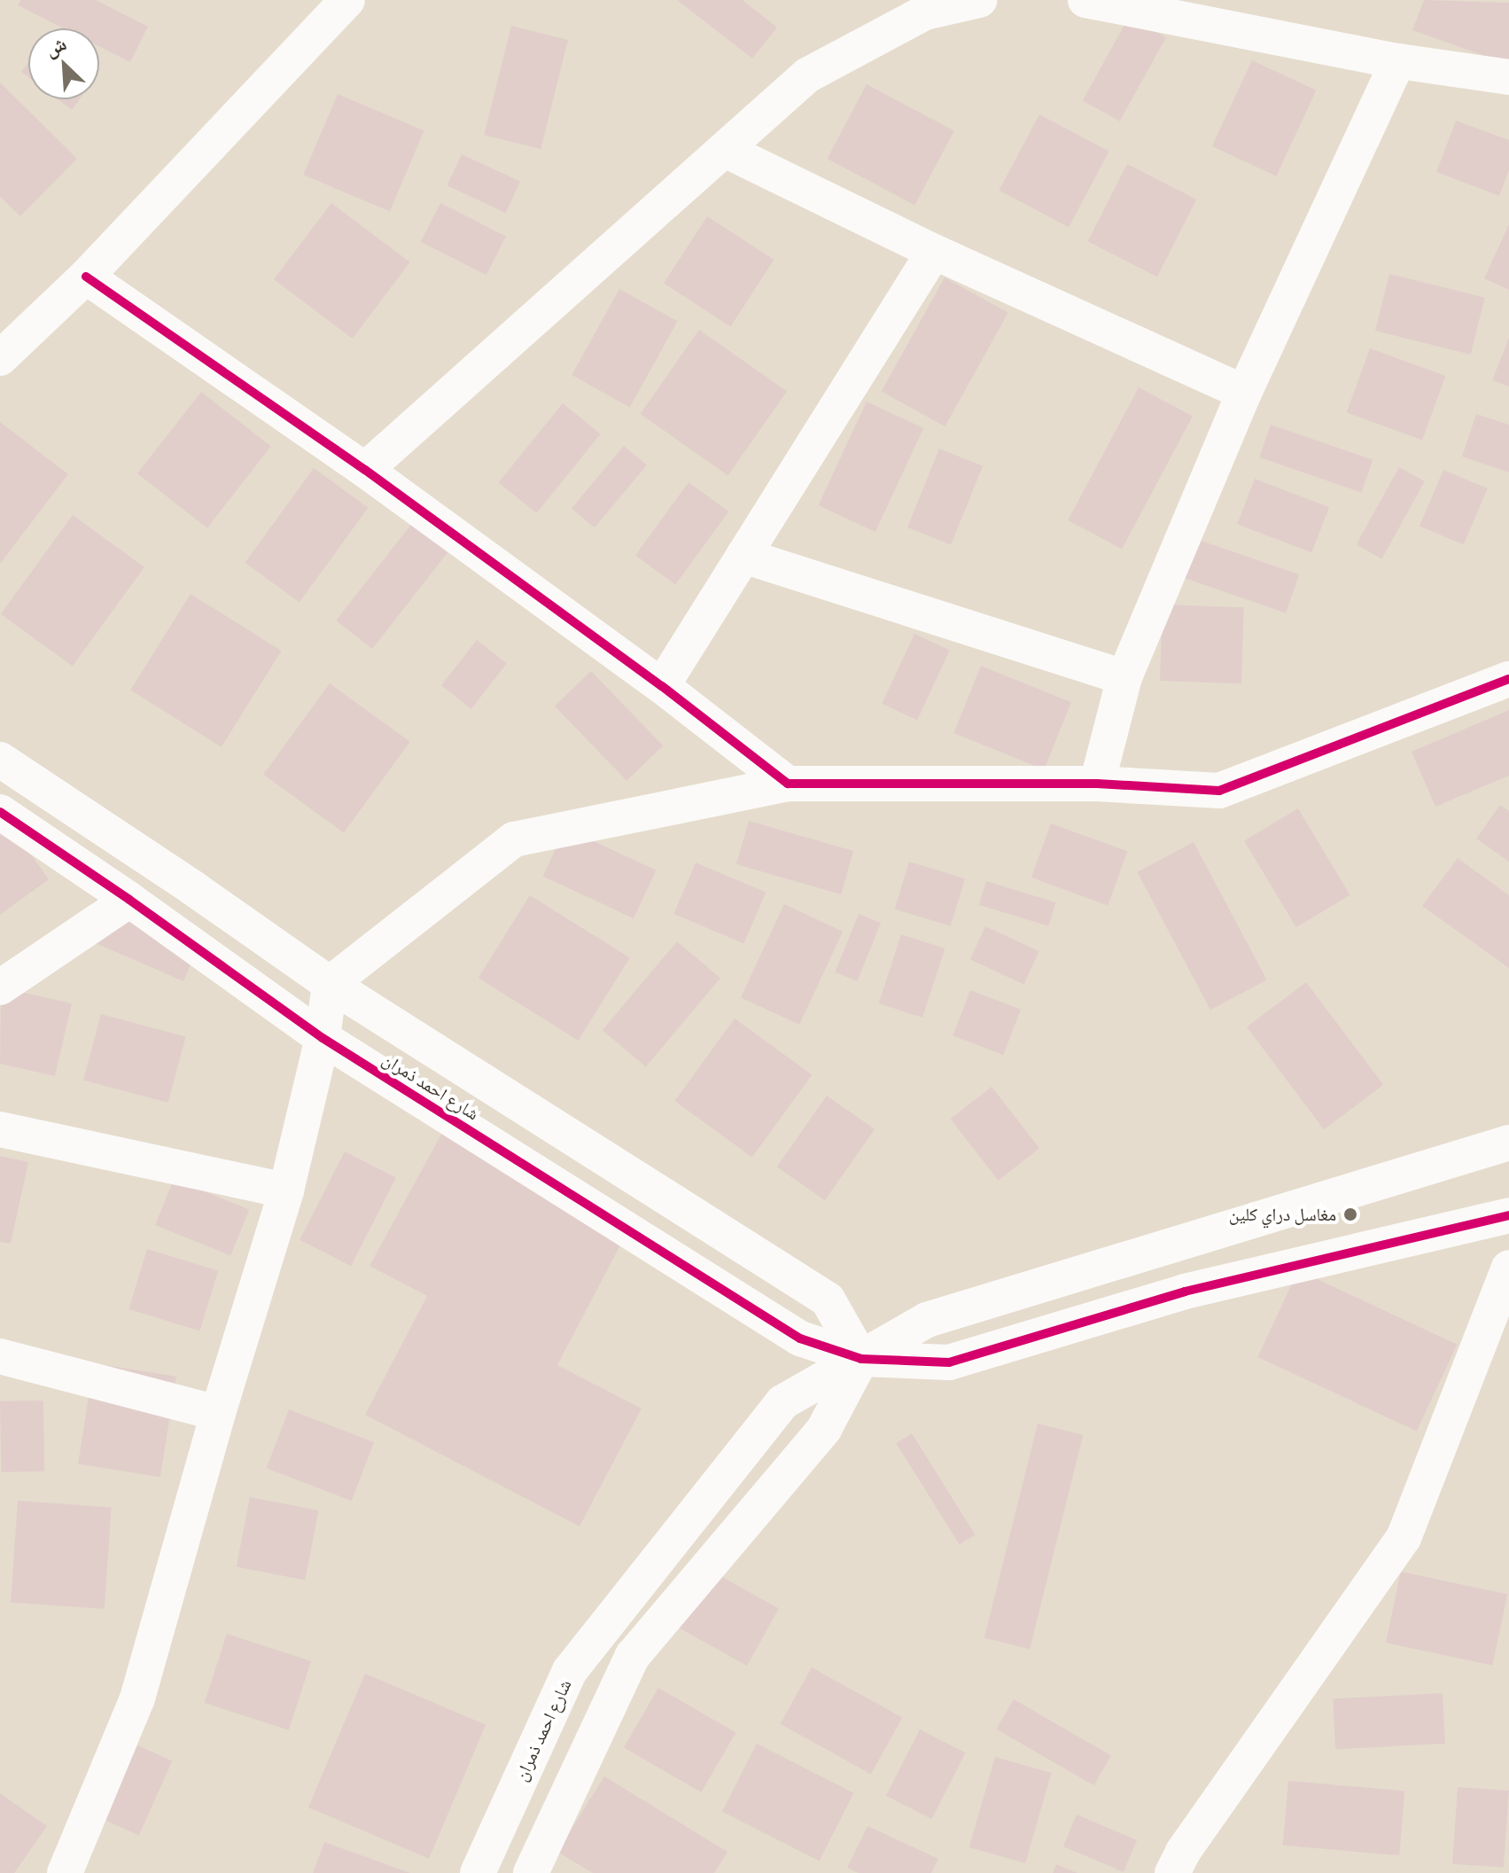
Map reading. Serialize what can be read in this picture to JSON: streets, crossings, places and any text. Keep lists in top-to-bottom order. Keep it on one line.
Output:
{"streets":{"street":["شارع احمد ذمران"]},"places":["مغاسل دراي كلين"],"north":"top left"}
